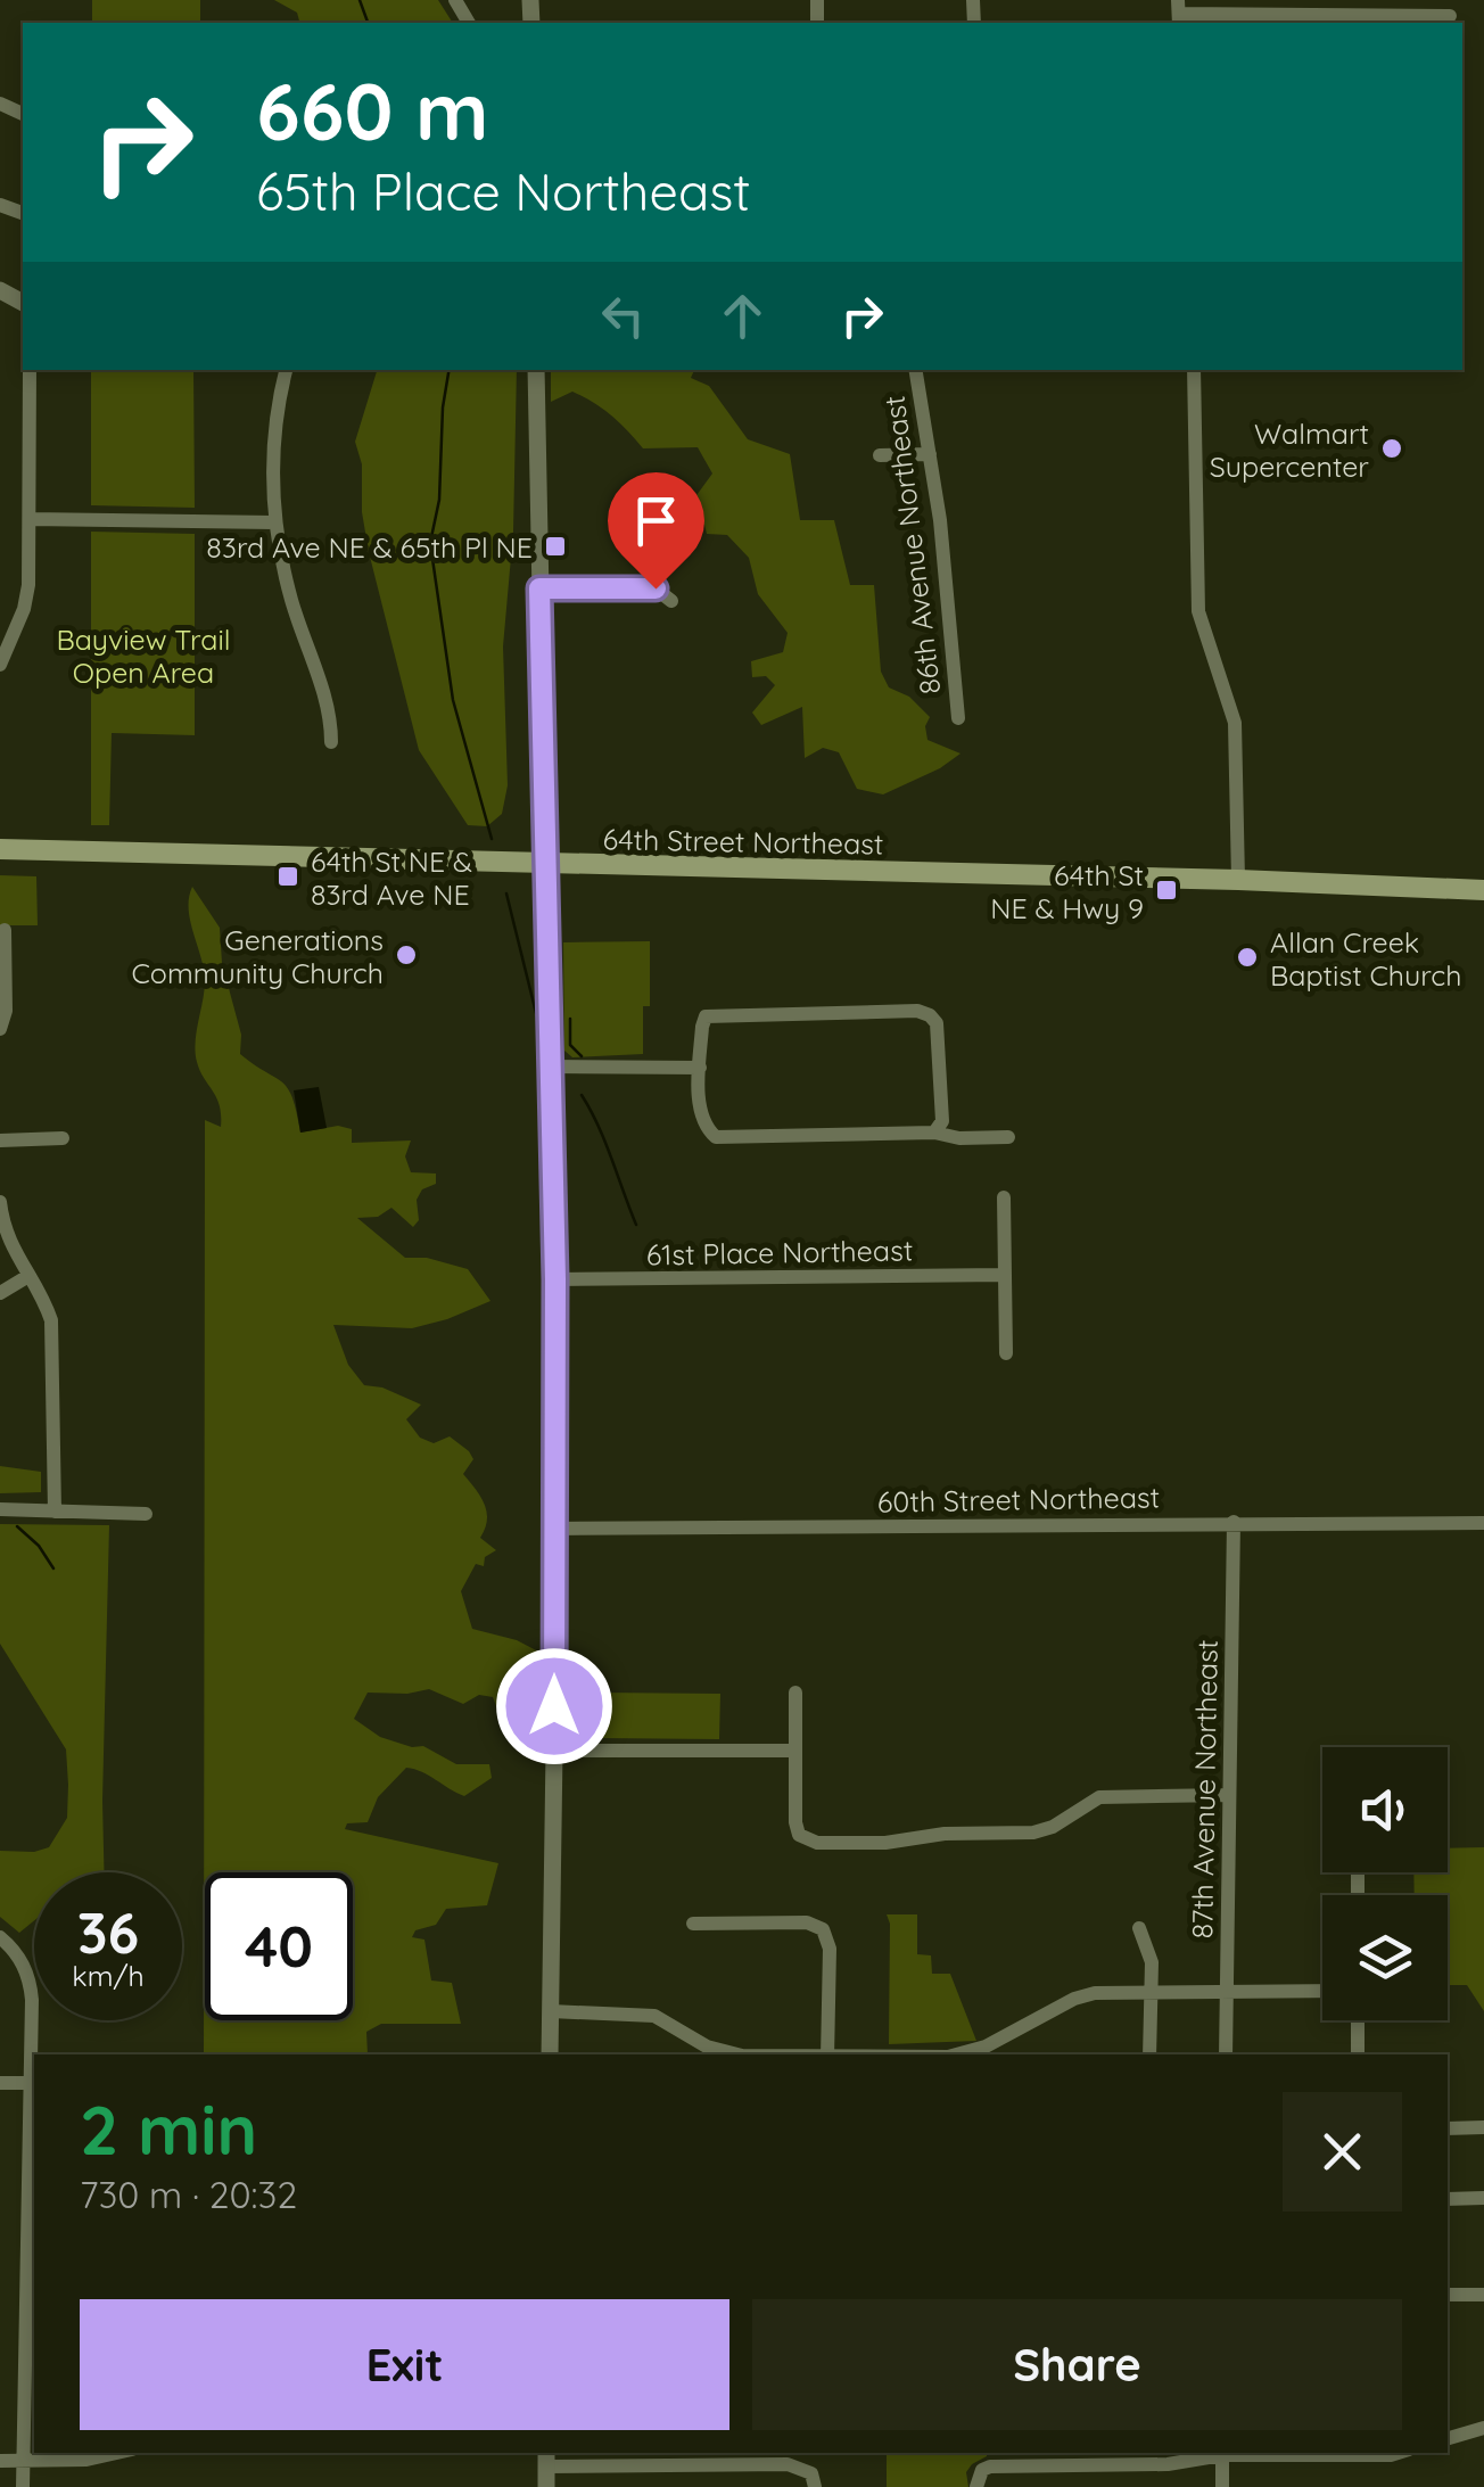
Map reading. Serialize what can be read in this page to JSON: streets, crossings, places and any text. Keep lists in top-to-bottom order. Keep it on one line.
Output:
{"streets":{"main road":["64th Street Northeast"],"street":["86th Avenue Northeast","61st Place Northeast","60th Street Northeast","87th Avenue Northeast"]},"crossings":[["60th Street Northeast","87th Avenue Northeast"]],"parks":["Bayview Trail Open Area"],"places":{"other":["Walmart Supercenter","Generations Community Church","Allan Creek Baptist Church"],"transit":["83rd Ave NE & 65th Pl NE","64th St NE & 83rd Ave NE","64th St NE & Hwy 9"]},"page":{"turn":["660 m","65th Place Northeast"],"speed":"36 km/h","limit":"40","heading":["2 min","730 m · 20:32"],"buttons":["Exit","Share"]}}
